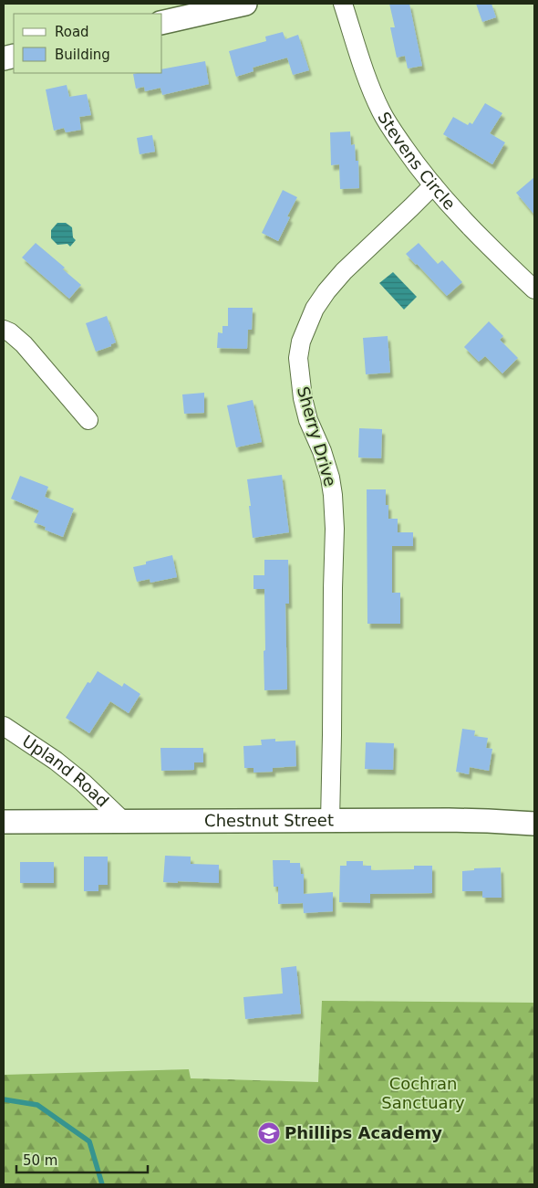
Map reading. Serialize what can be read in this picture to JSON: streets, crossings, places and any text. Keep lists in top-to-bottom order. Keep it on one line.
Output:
{"streets":{"street":["Stevens Circle","Sherry Drive","Upland Road","Chestnut Street"]},"crossings":[["Stevens Circle","Sherry Drive"],["Sherry Drive","Chestnut Street"],["Upland Road","Chestnut Street"]],"parks":["Cochran Sanctuary"],"places":{"school or university":["Phillips Academy"]},"legend":["Road","Building"],"scale_bar":"50 m"}
